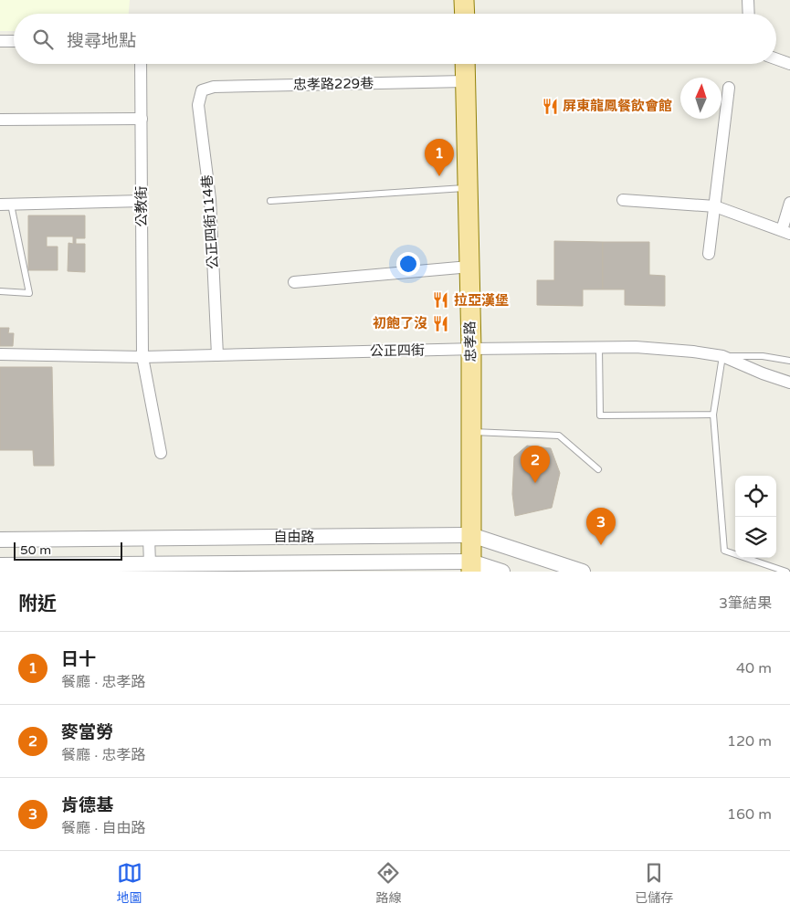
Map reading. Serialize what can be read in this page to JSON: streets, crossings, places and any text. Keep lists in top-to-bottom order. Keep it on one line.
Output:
{"streets":{"main road":["忠孝路"],"street":["忠孝路229巷","公教街","公正四街114巷","公正四街","自由路"]},"crossings":[["忠孝路229巷","公正四街114巷"],["忠孝路229巷","忠孝路"],["公教街","公正四街"],["公正四街114巷","公正四街"],["忠孝路","公正四街"],["忠孝路","自由路"]],"places":{"restaurant":["屏東龍鳳餐飲會館","拉亞漢堡","初飽了沒"]},"scale_bar":"50 m","north":"top","page":{"search":"搜尋地點","pins":["1","2","3"],"scale":"50 m","heading":["附近","3筆結果"],"list":[{"mark":"1","name":"日十","note":"餐廳 · 忠孝路","value":"40 m"},{"mark":"2","name":"麥當勞","note":"餐廳 · 忠孝路","value":"120 m"},{"mark":"3","name":"肯德基","note":"餐廳 · 自由路","value":"160 m"}],"nav":["地圖","路線","已儲存"]}}
